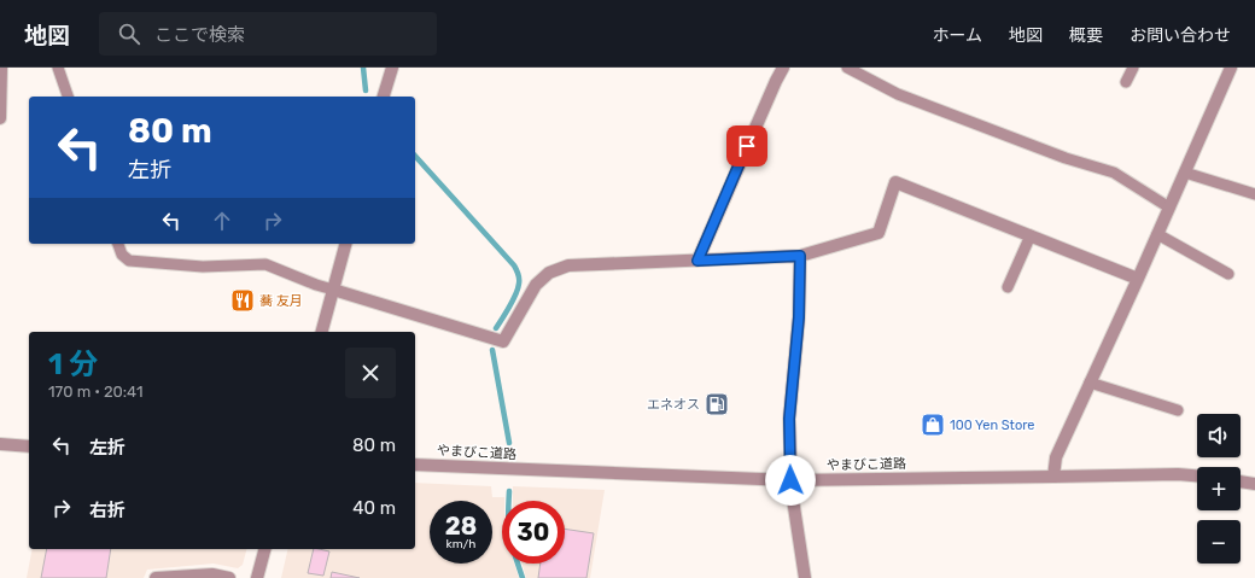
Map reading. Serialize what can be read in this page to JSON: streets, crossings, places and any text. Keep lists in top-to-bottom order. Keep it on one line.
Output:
{"streets":{"street":["やまびこ道路"]},"places":{"restaurant":["蕎 友月"],"fuel station":["エネオス"],"shop":["100 Yen Store"]},"page":{"header":"地図","search":"ここで検索","nav":["ホーム","地図","概要","お問い合わせ"],"turn":["80 m","左折"],"heading":["1 分","170 m · 20:41"],"map_buttons":["+","−"],"list":[{"name":"左折","value":"80 m"},{"name":"右折","value":"40 m"}],"speed":"28 km/h","limit":"30"}}
